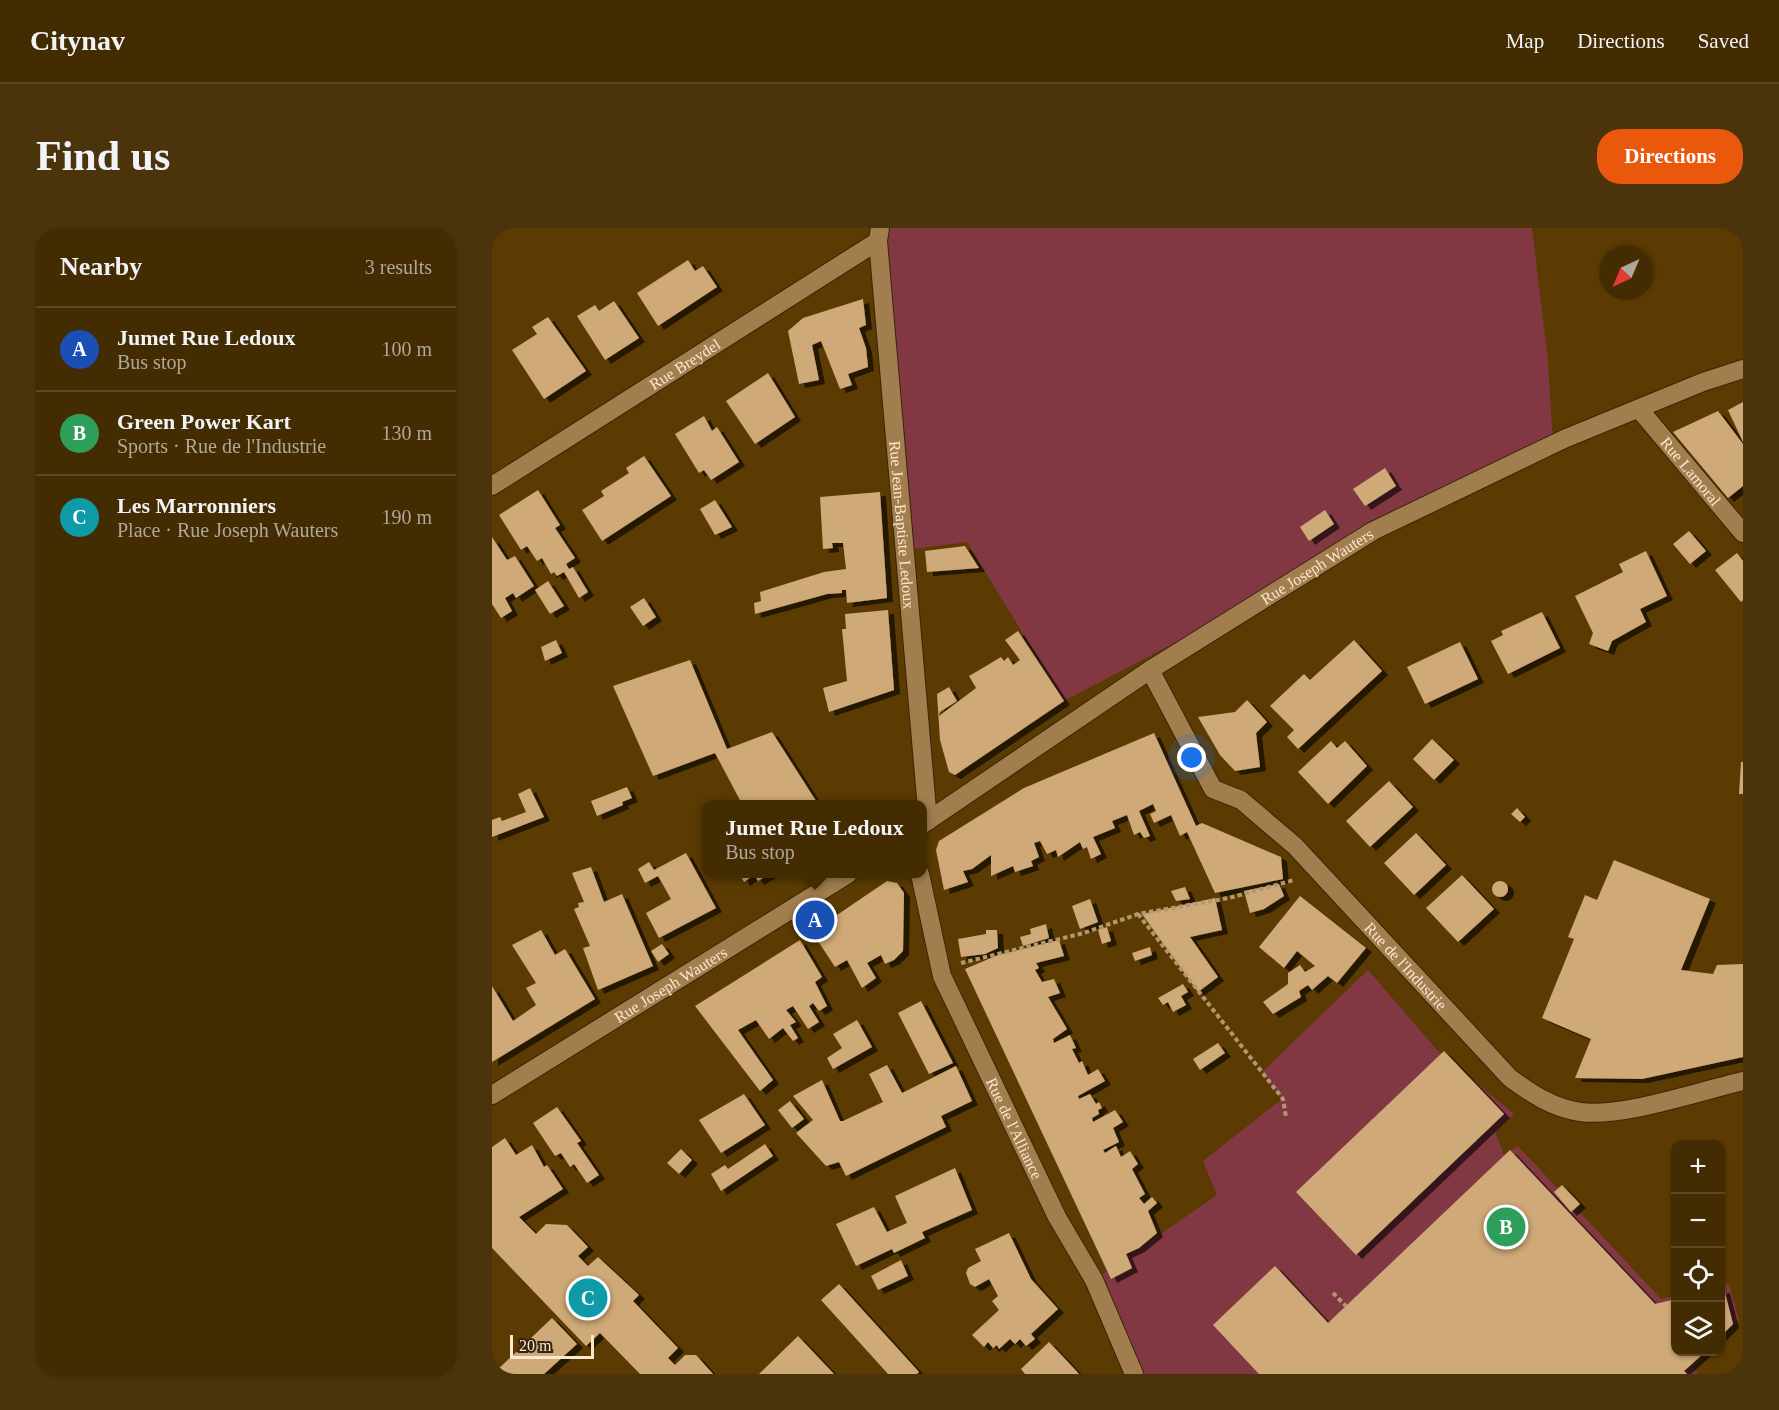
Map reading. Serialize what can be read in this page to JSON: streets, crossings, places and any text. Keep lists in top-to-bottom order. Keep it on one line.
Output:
{"streets":{"street":["Rue Breydel","Rue Lamoral","Rue Jean-Baptiste Ledoux","Rue Joseph Wauters","Rue de l'Industrie","Rue de l'Alliance"]},"crossings":[["Rue Breydel","Rue Jean-Baptiste Ledoux"],["Rue Lamoral","Rue Joseph Wauters"],["Rue Joseph Wauters","Rue de l'Industrie"]],"scale_bar":"20 m","north":"bottom left","page":{"header":"Citynav","nav":["Map","Directions","Saved"],"buttons":"Directions","title":"Find us","heading":["Nearby","3 results"],"list":[{"mark":"A","name":"Jumet Rue Ledoux","note":"Bus stop","value":"100 m"},{"mark":"B","name":"Green Power Kart","note":"Sports · Rue de l'Industrie","value":"130 m"},{"mark":"C","name":"Les Marronniers","note":"Place · Rue Joseph Wauters","value":"190 m"}],"popup":["Jumet Rue Ledoux","Bus stop"],"pins":["A","B","C"],"map_buttons":["+","−"],"scale":"20 m"}}
